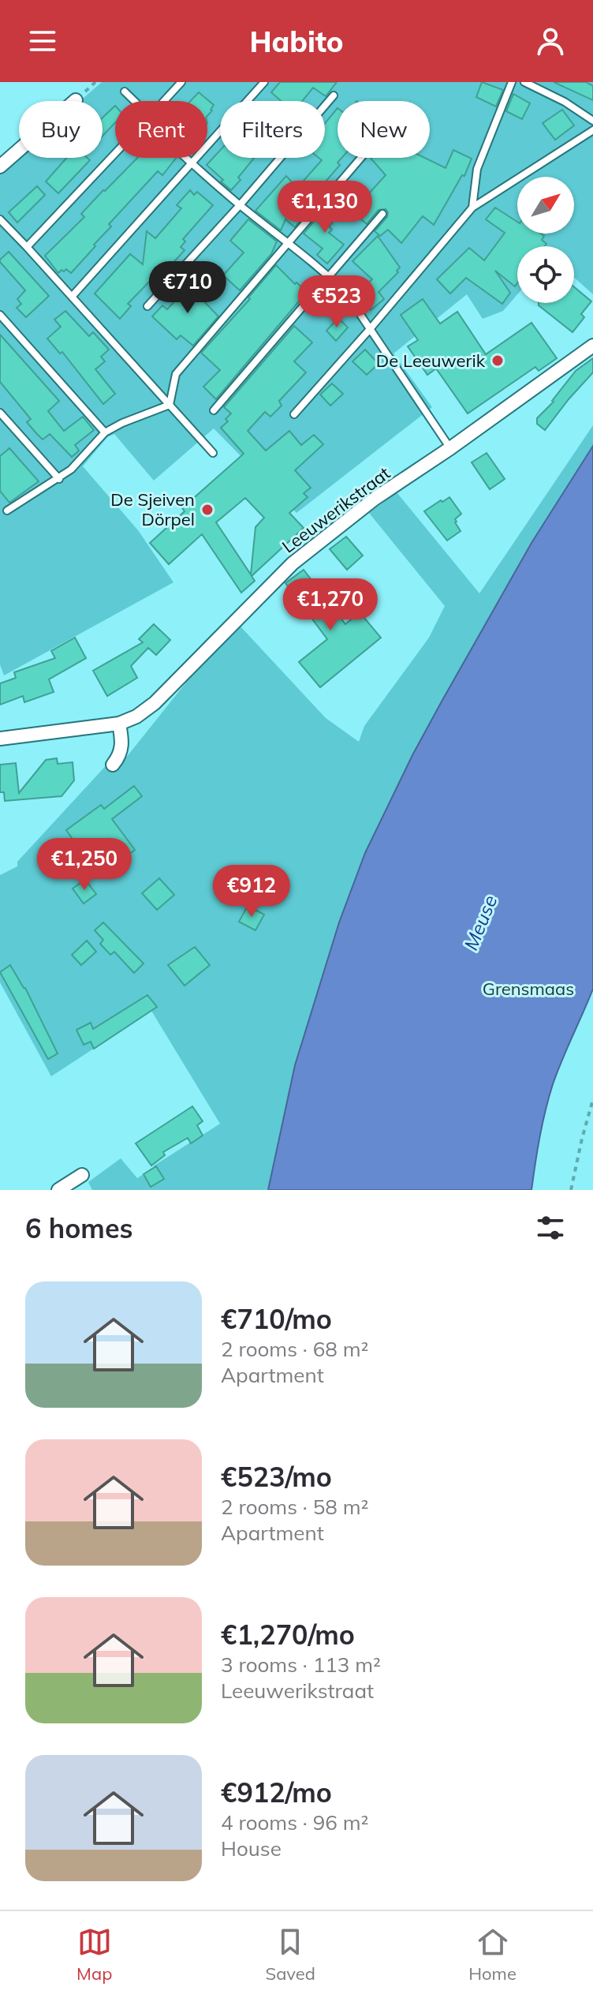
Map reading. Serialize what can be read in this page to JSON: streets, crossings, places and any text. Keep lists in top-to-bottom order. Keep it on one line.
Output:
{"streets":{"street":["Leeuwerikstraat"]},"water":["Meuse"],"parks":["Grensmaas"],"places":["De Leeuwerik","De Sjeiven Dörpel"],"north":"top right","page":{"header":"Habito","chip":["Buy","Rent","Filters","New"],"price":["€1,130","€710","€523","€1,270","€1,250","€912"],"heading":"6 homes","list":[{"name":"€710/mo","note":"2 rooms · 68 m² · Apartment"},{"name":"€523/mo","note":"2 rooms · 58 m² · Apartment"},{"name":"€1,270/mo","note":"3 rooms · 113 m² · Leeuwerikstraat"},{"name":"€912/mo","note":"4 rooms · 96 m² · House"}],"tabs":["Map","Saved","Home"]}}
